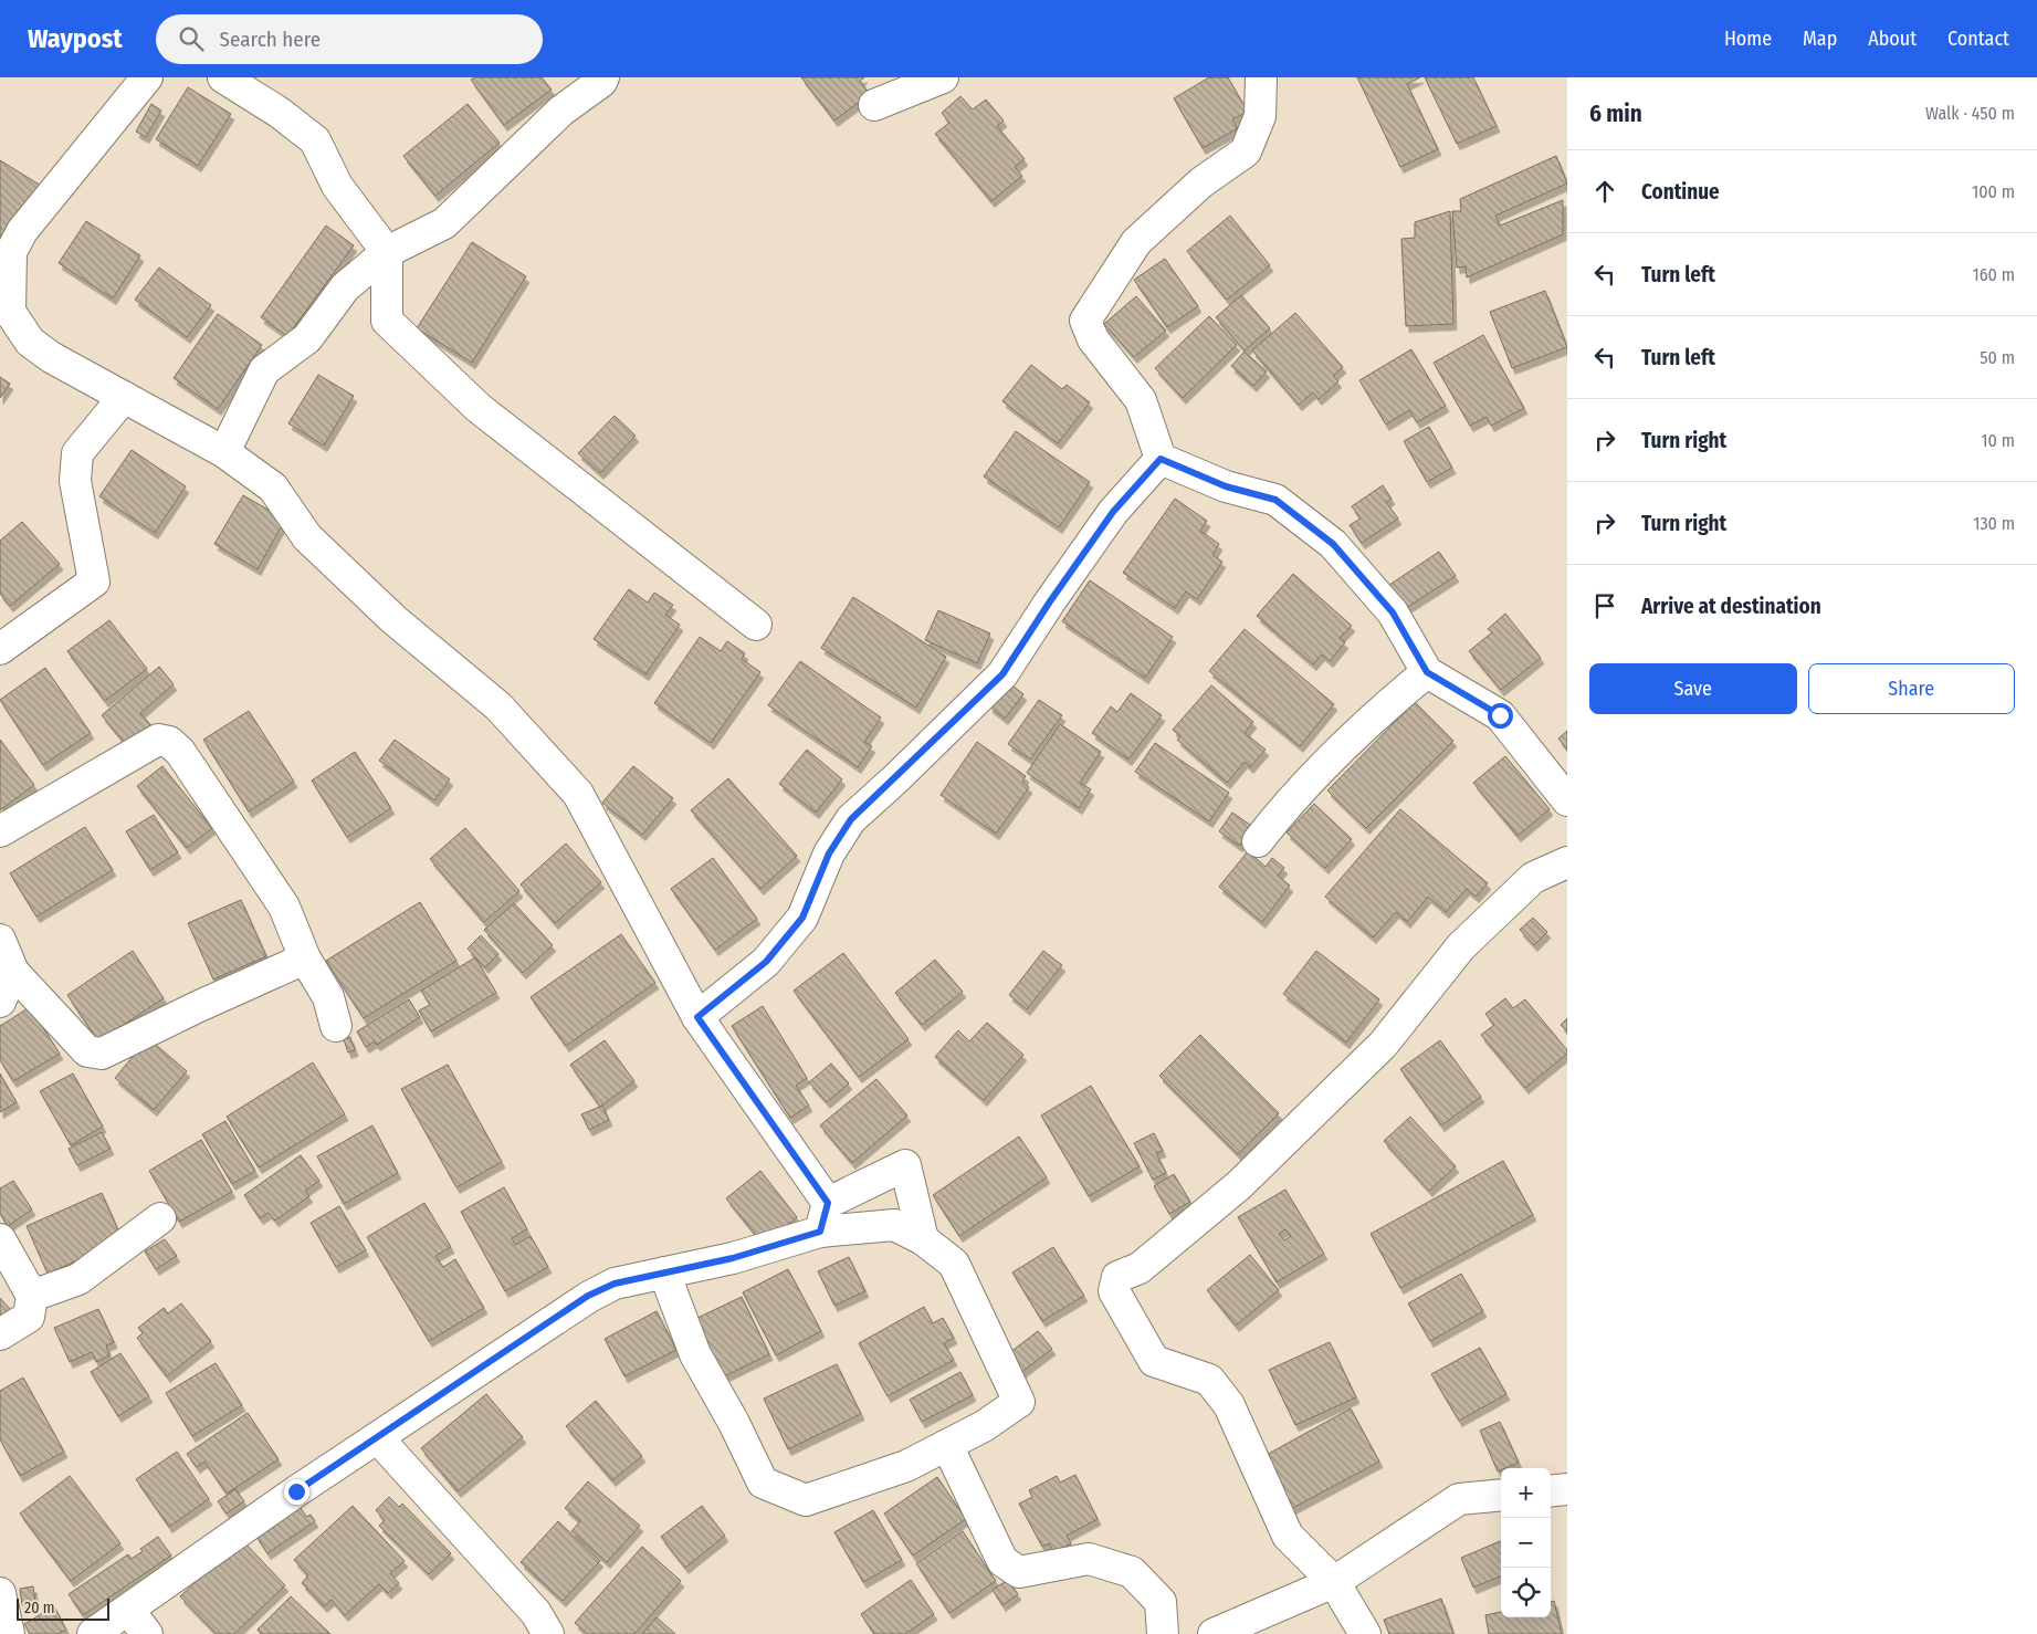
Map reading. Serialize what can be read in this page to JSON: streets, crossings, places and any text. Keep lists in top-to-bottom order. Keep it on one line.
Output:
{"scale_bar":"20 m","page":{"header":"Waypost","search":"Search here","nav":["Home","Map","About","Contact"],"heading":["6 min","Walk · 450 m"],"list":[["Continue","100 m"],["Turn left","160 m"],["Turn left","50 m"],["Turn right","10 m"],["Turn right","130 m"],"Arrive at destination"],"buttons":["Save","Share"],"map_buttons":["+","−"],"scale":"20 m"}}
